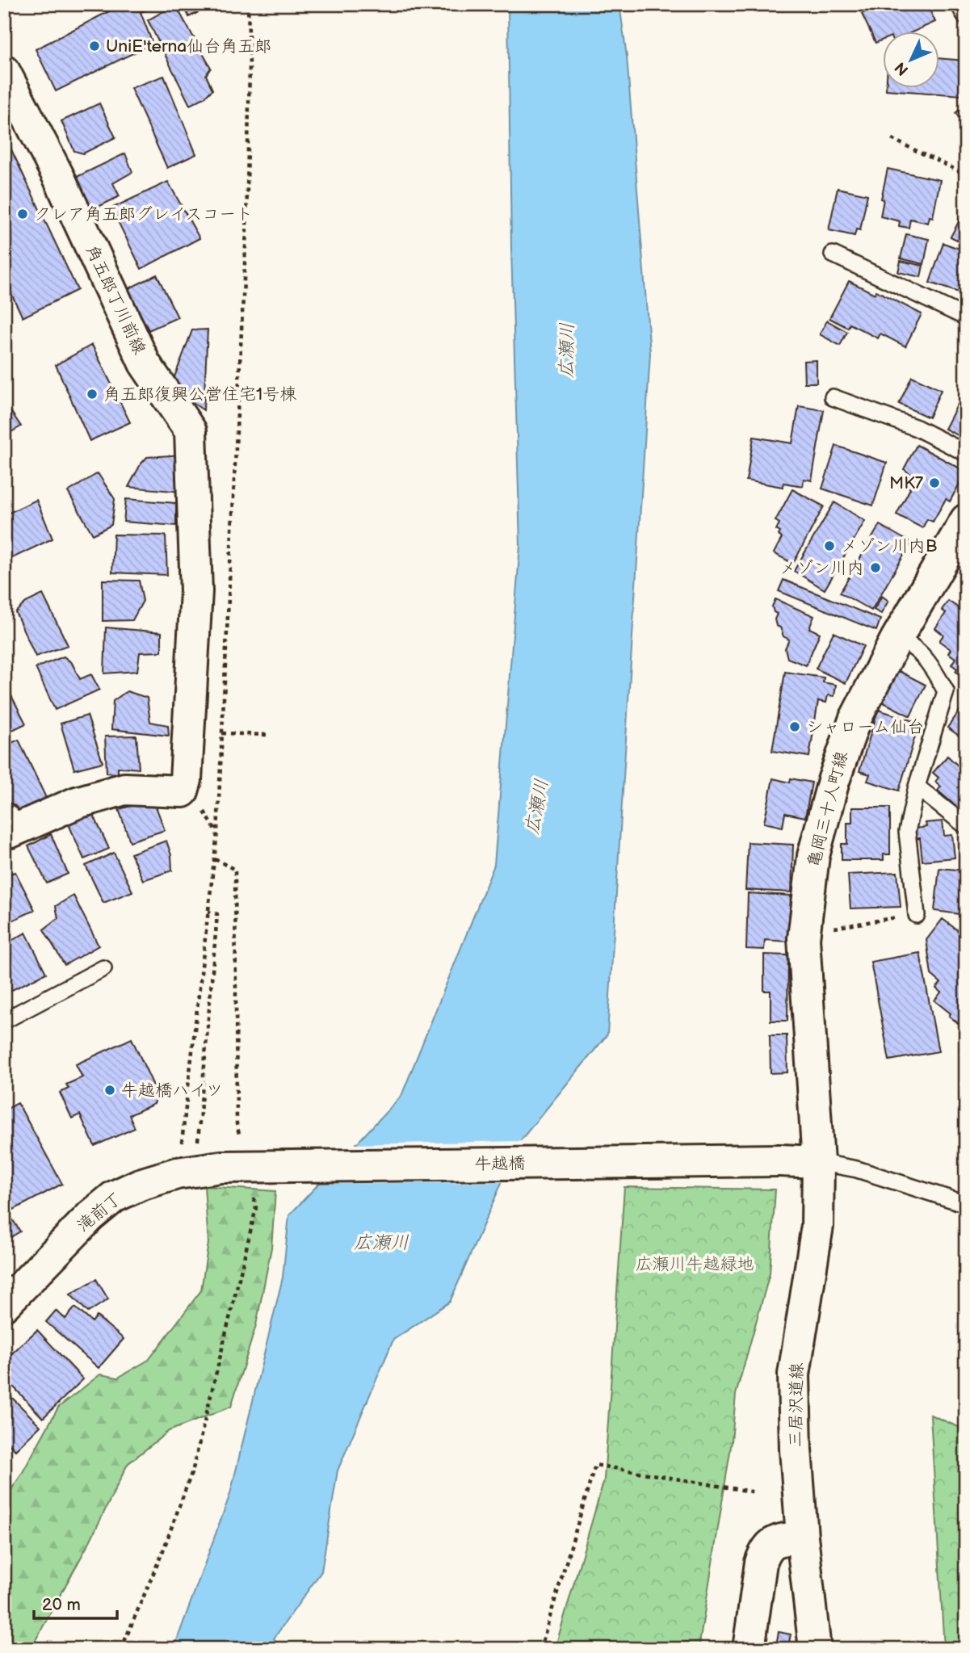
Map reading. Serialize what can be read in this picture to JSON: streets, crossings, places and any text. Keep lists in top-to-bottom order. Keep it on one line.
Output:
{"streets":{"street":["角五郎丁川前線","亀岡三十人町線","牛越橋","滝前丁","三居沢道線"]},"crossings":[["亀岡三十人町線","牛越橋"],["亀岡三十人町線","三居沢道線"],["牛越橋","滝前丁"],["牛越橋","三居沢道線"]],"water":["広瀬川"],"parks":["広瀬川牛越緑地"],"places":["UniE'terna仙台角五郎","クレア角五郎グレイスコート","角五郎復興公営住宅1号棟","MK7","メゾン川内B","メゾン川内","シャローム仙台","牛越橋ハイツ"],"scale_bar":"20 m","north":"bottom left"}
